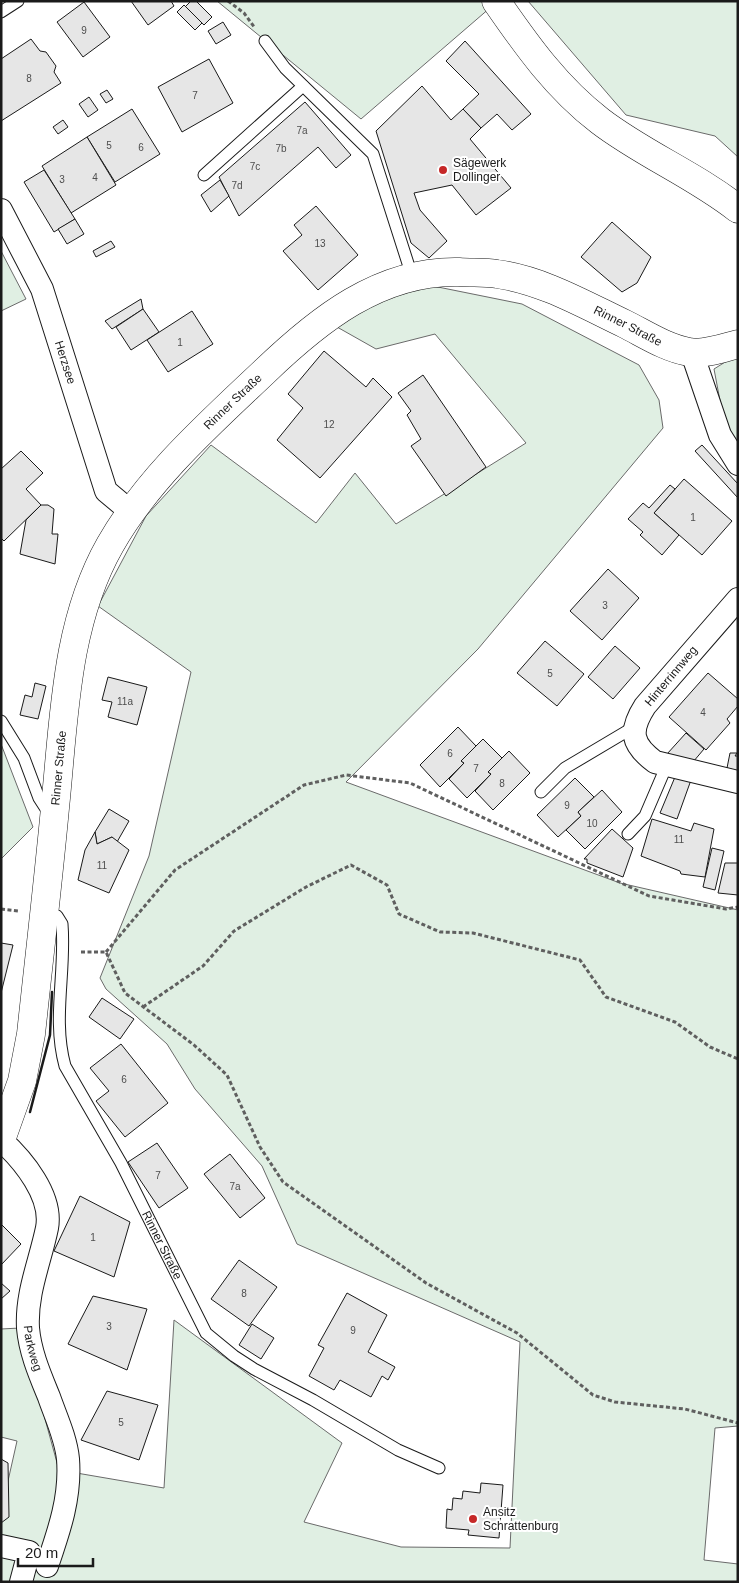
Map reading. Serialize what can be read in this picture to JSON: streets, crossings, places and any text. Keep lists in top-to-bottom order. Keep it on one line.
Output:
{"streets":{"main road":["Rinner Straße"],"street":["Herzsee","Hinterrinnweg","Parkweg"]},"crossings":[["Rinner Straße","Herzsee"],["Rinner Straße","Parkweg"]],"places":["Sägewerk Dollinger","Ansitz Schrattenburg"],"house_numbers":["9","8","7","7a","5","6","7b","7c","4","3","7d","13","1","12","1","3","5","11a","4","6","7","8","9","10","11","11","6","7","7a","1","8","3","9","5"],"scale_bar":"20 m"}
